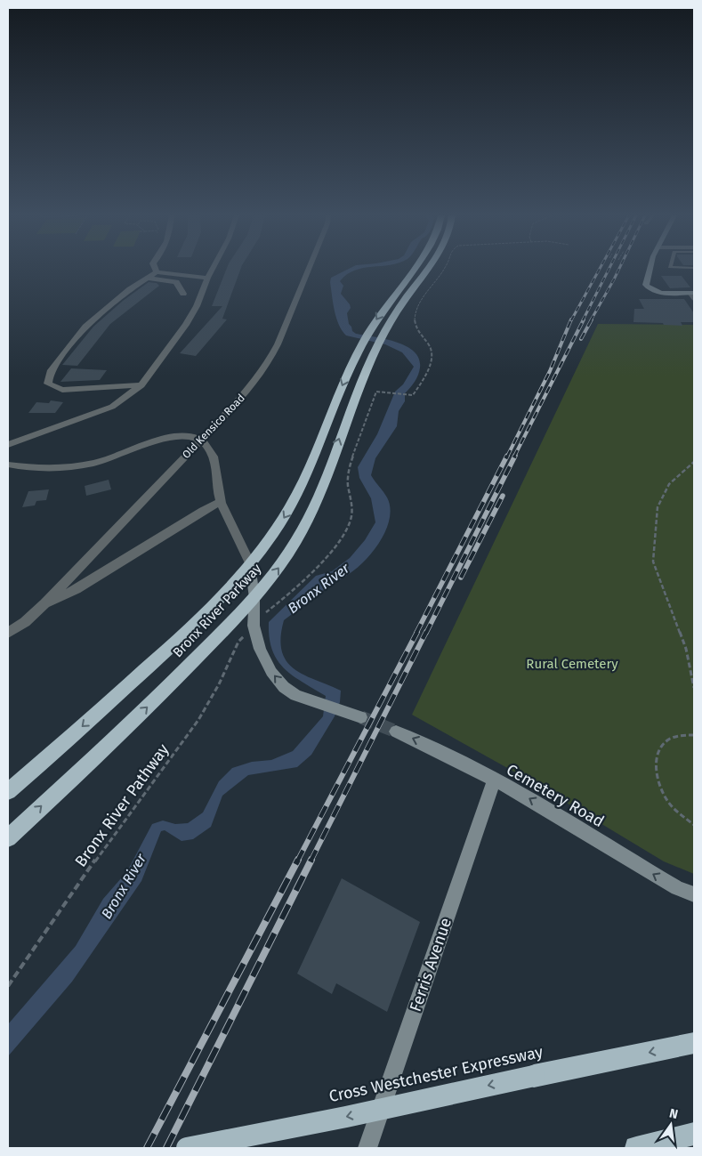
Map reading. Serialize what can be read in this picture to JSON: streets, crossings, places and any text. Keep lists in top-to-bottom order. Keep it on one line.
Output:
{"streets":{"highway":["Bronx River Parkway","Cross Westchester Expressway"],"street":["Old Kensico Road","Cemetery Road","Ferris Avenue"],"path":["Bronx River Pathway"]},"crossings":[["Cemetery Road","Ferris Avenue"]],"one_way":["Cemetery Road","Cross Westchester Expressway"],"water":["Bronx River"],"parks":["Rural Cemetery"],"north":"top"}
